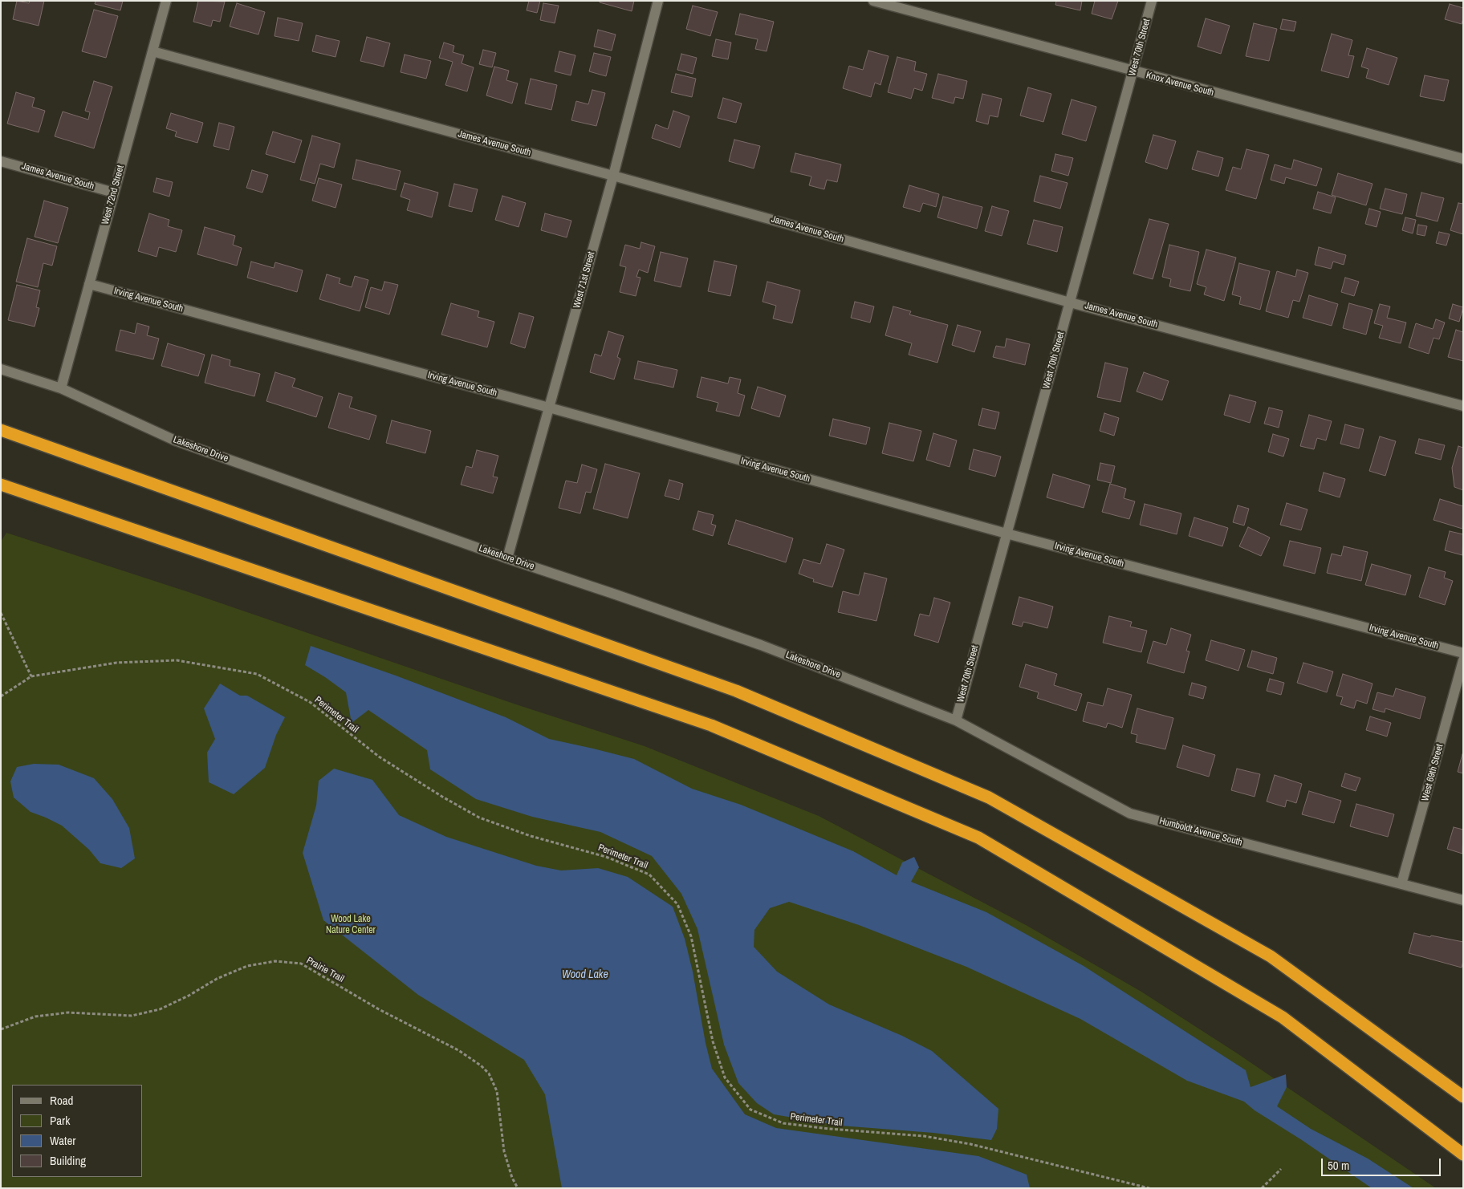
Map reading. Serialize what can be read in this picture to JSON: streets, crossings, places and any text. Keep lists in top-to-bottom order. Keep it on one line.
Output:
{"streets":{"street":["West 70th Street","Knox Avenue South","James Avenue South","West 72nd Street","West 71st Street","Irving Avenue South","Lakeshore Drive","West 69th Street","Humboldt Avenue South"],"path":["Perimeter Trail","Prairie Trail"]},"crossings":[["West 70th Street","Knox Avenue South"],["West 70th Street","James Avenue South"],["West 70th Street","Irving Avenue South"],["West 70th Street","Lakeshore Drive"],["West 70th Street","Humboldt Avenue South"],["James Avenue South","West 72nd Street"],["James Avenue South","West 71st Street"],["West 72nd Street","Irving Avenue South"],["West 72nd Street","Lakeshore Drive"],["West 71st Street","Irving Avenue South"],["West 71st Street","Lakeshore Drive"],["Lakeshore Drive","Humboldt Avenue South"],["West 69th Street","Humboldt Avenue South"]],"water":["Wood Lake"],"parks":["Wood Lake Nature Center"],"legend":["Road","Park","Water","Building"],"scale_bar":"50 m"}
